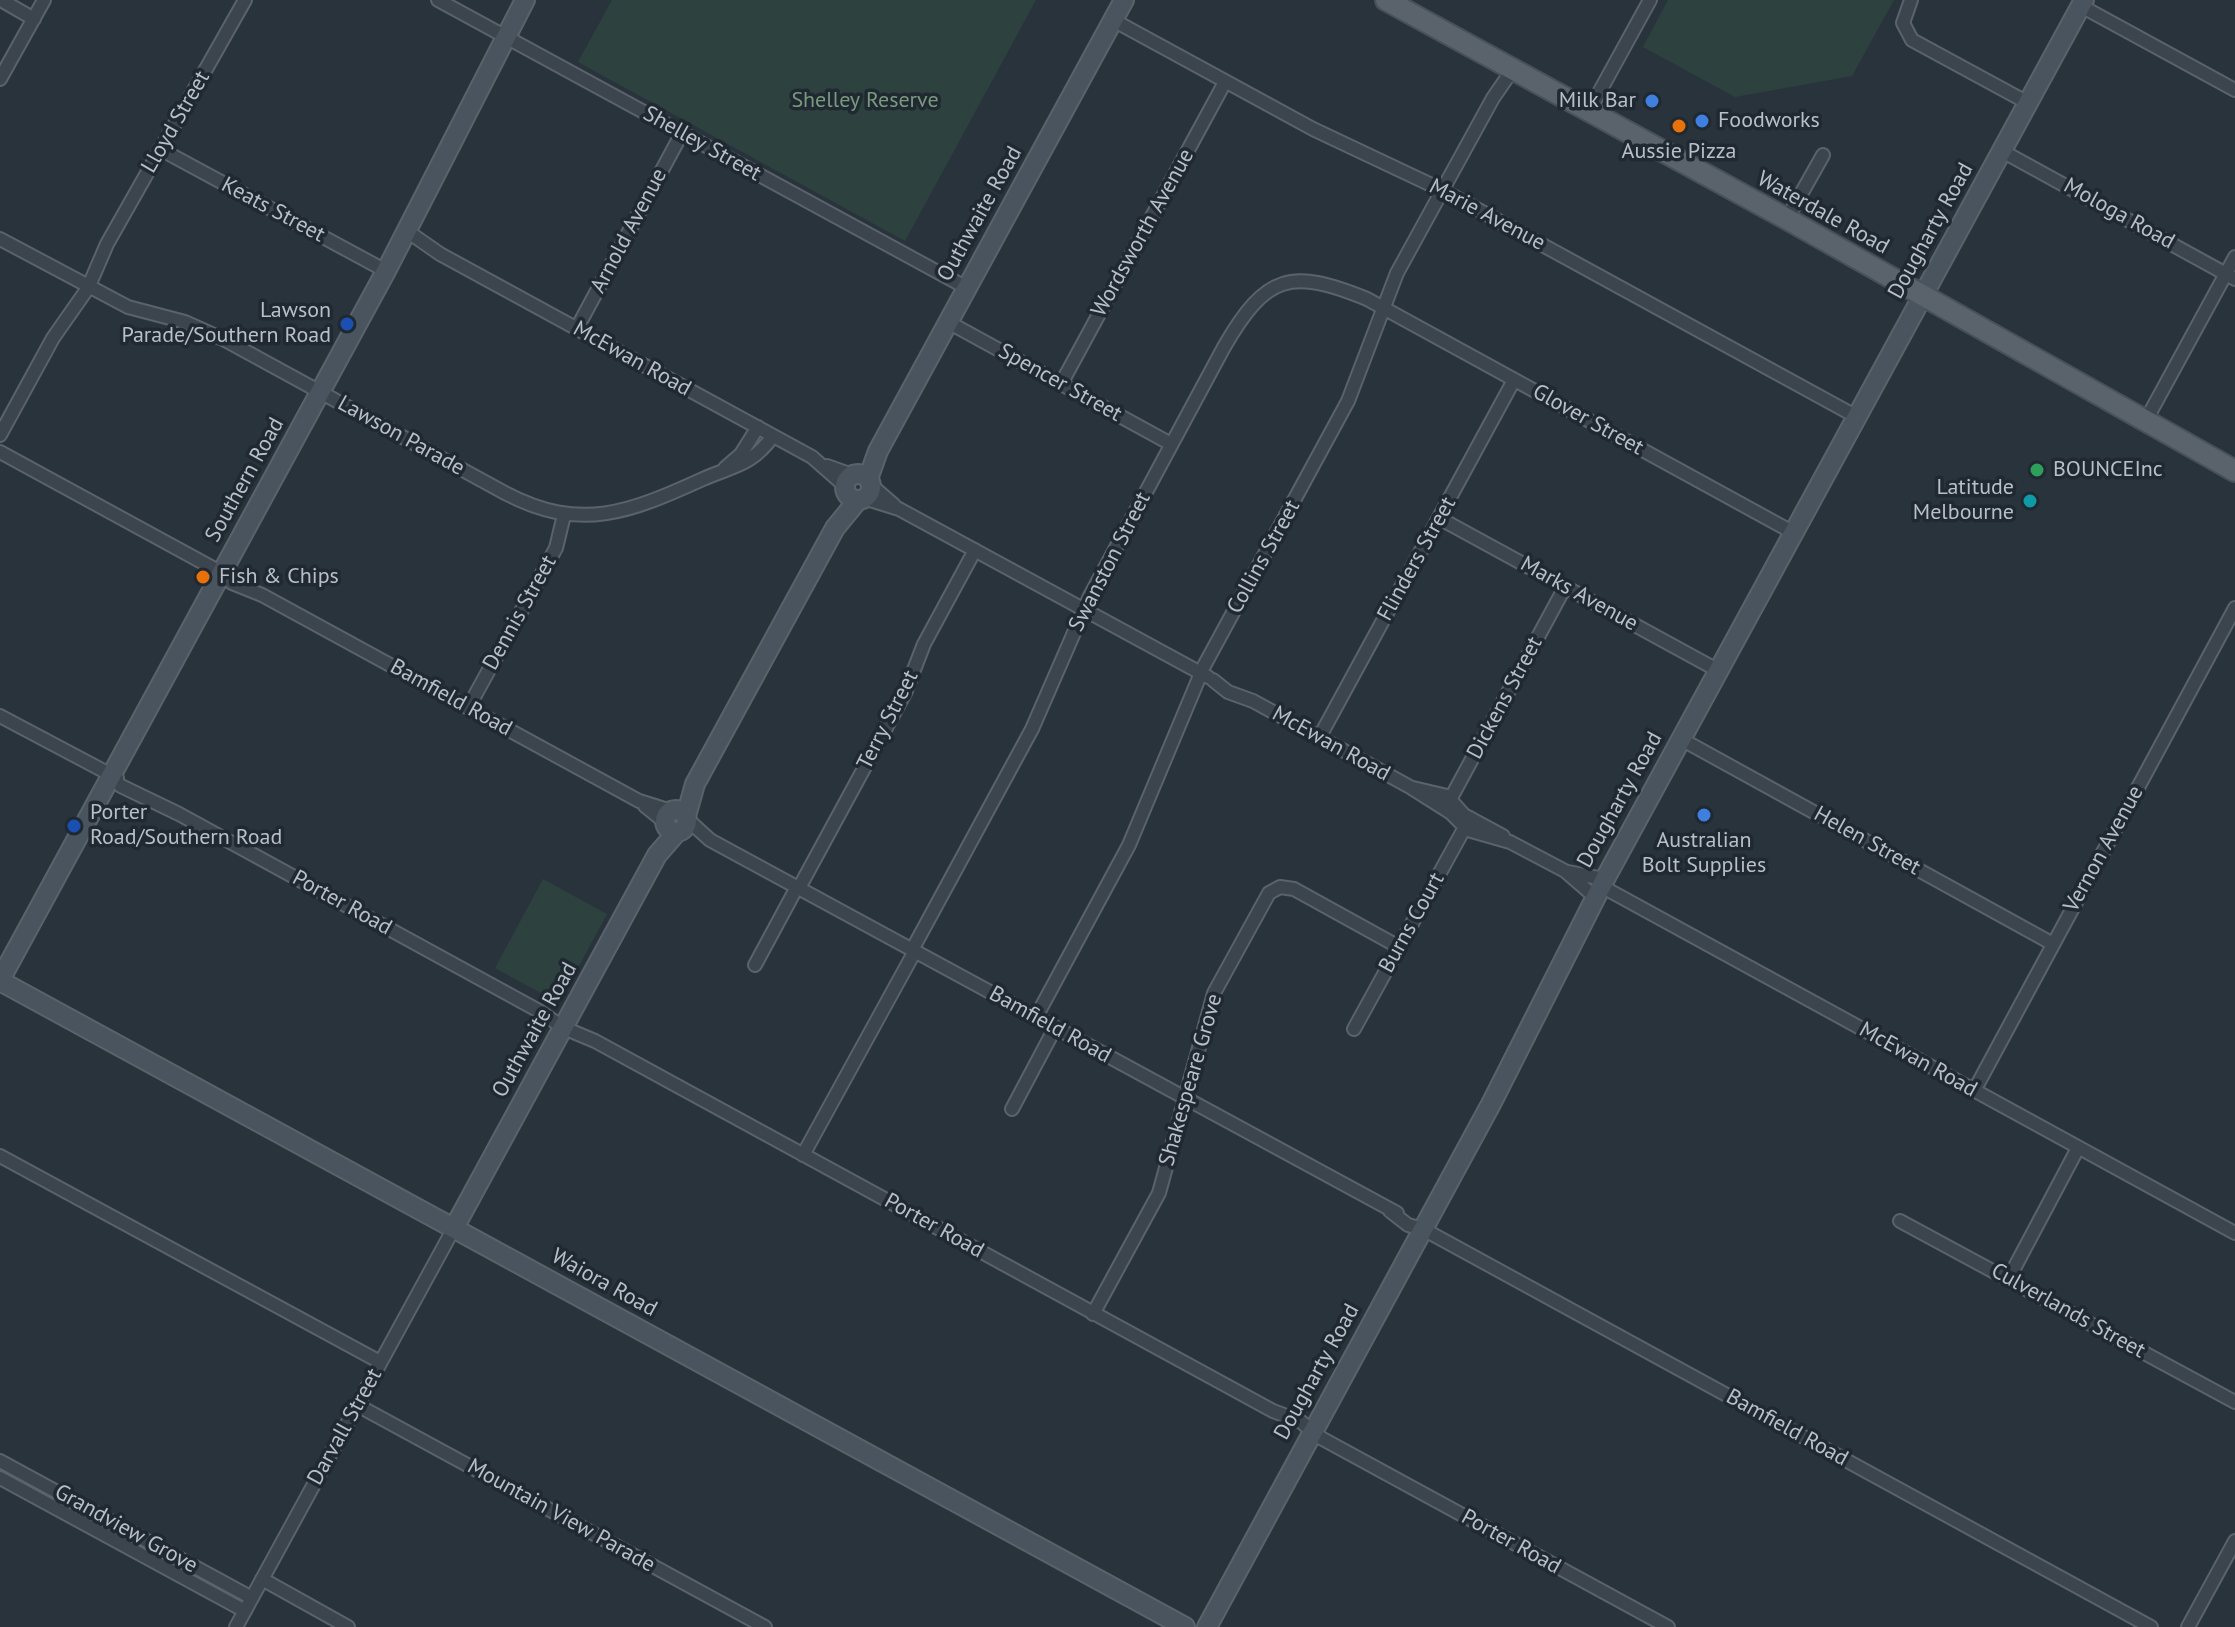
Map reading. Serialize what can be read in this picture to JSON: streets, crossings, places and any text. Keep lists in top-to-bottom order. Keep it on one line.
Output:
{"streets":{"main road":["Waterdale Road"],"street":["Lloyd Street","Shelley Street","Keats Street","Outhwaite Road","Mologa Road","Marie Avenue","Arnold Avenue","Dougharty Road","Wordsworth Avenue","McEwan Road","Spencer Street","Glover Street","Lawson Parade","Southern Road","Collins Street","Flinders Street","Swanston Street","Marks Avenue","Dennis Street","Bamfield Road","Dickens Street","Terry Street","Helen Street","Vernon Avenue","Porter Road","Burns Court","Shakespeare Grove","Waiora Road","Culverlands Street","Darvall Street","Mountain View Parade","Grandview Grove"]},"crossings":[["Lloyd Street","Keats Street"],["Lloyd Street","Lawson Parade"],["Shelley Street","Outhwaite Road"],["Shelley Street","Arnold Avenue"],["Shelley Street","Southern Road"],["Keats Street","Southern Road"],["Waterdale Road","Dougharty Road"],["Waterdale Road","Collins Street"],["Outhwaite Road","Marie Avenue"],["Outhwaite Road","McEwan Road"],["Outhwaite Road","Spencer Street"],["Outhwaite Road","Bamfield Road"],["Outhwaite Road","Porter Road"],["Outhwaite Road","Waiora Road"],["Outhwaite Road","Darvall Street"],["Mologa Road","Dougharty Road"],["Marie Avenue","Dougharty Road"],["Marie Avenue","Wordsworth Avenue"],["Marie Avenue","Collins Street"],["Arnold Avenue","McEwan Road"],["Dougharty Road","McEwan Road"],["Dougharty Road","Glover Street"],["Dougharty Road","Marks Avenue"],["Dougharty Road","Bamfield Road"],["Dougharty Road","Helen Street"],["Dougharty Road","Porter Road"],["Wordsworth Avenue","Spencer Street"],["McEwan Road","Lawson Parade"],["McEwan Road","Southern Road"],["McEwan Road","Collins Street"],["McEwan Road","Flinders Street"],["McEwan Road","Swanston Street"],["McEwan Road","Dickens Street"],["McEwan Road","Terry Street"],["McEwan Road","Vernon Avenue"],["McEwan Road","Burns Court"],["Spencer Street","Swanston Street"],["Glover Street","Collins Street"],["Glover Street","Flinders Street"],["Glover Street","Swanston Street"],["Lawson Parade","Southern Road"],["Lawson Parade","Dennis Street"],["Southern Road","Bamfield Road"],["Southern Road","Porter Road"],["Southern Road","Waiora Road"],["Collins Street","Swanston Street"],["Collins Street","Bamfield Road"],["Flinders Street","Marks Avenue"],["Swanston Street","Bamfield Road"],["Swanston Street","Porter Road"],["Marks Avenue","Dickens Street"],["Dennis Street","Bamfield Road"],["Bamfield Road","Terry Street"],["Bamfield Road","Shakespeare Grove"],["Helen Street","Vernon Avenue"],["Porter Road","Shakespeare Grove"],["Burns Court","Shakespeare Grove"],["Waiora Road","Darvall Street"],["Darvall Street","Mountain View Parade"],["Darvall Street","Grandview Grove"]],"parks":["Shelley Reserve"],"places":["Milk Bar","Foodworks","Aussie Pizza","Lawson Parade/Southern Road","BOUNCEInc","Latitude Melbourne","Fish & Chips","Australian Bolt Supplies","Porter Road/Southern Road"]}
